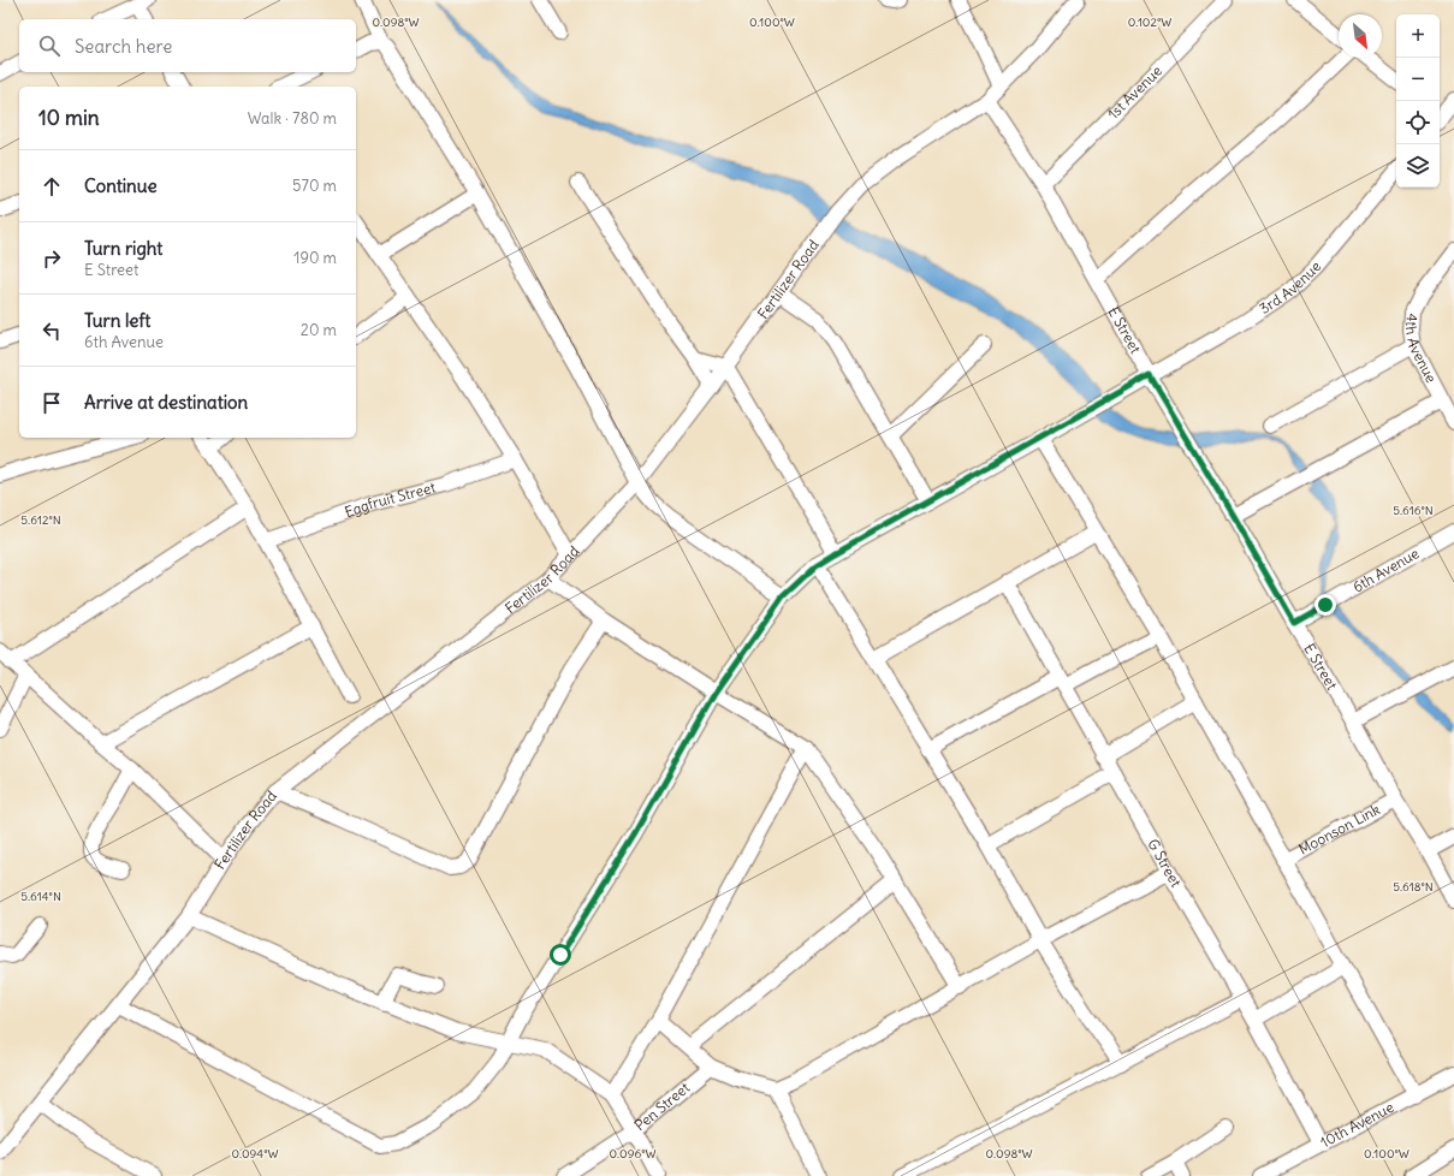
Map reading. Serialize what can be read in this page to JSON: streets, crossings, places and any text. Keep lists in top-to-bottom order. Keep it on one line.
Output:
{"streets":{"street":["1st Avenue","Fertilizer Road","3rd Avenue","E Street","4th Avenue","Eggfruit Street","6th Avenue","Moonson Link","G Street","Pen Street","10th Avenue"]},"crossings":[["1st Avenue","E Street"],["Fertilizer Road","3rd Avenue"],["Fertilizer Road","E Street"],["3rd Avenue","E Street"],["E Street","6th Avenue"],["E Street","Moonson Link"],["G Street","10th Avenue"]],"north":"bottom right","page":{"map_buttons":["+","−"],"search":"Search here","heading":["10 min","Walk · 780 m"],"list":[["Continue","570 m"],["Turn right","E Street","190 m"],["Turn left","6th Avenue","20 m"],"Arrive at destination"]},"coordinates":["0.098°W","0.100°W","0.102°W","5.616°N","5.612°N","5.618°N","5.614°N","0.094°W","0.096°W"]}
